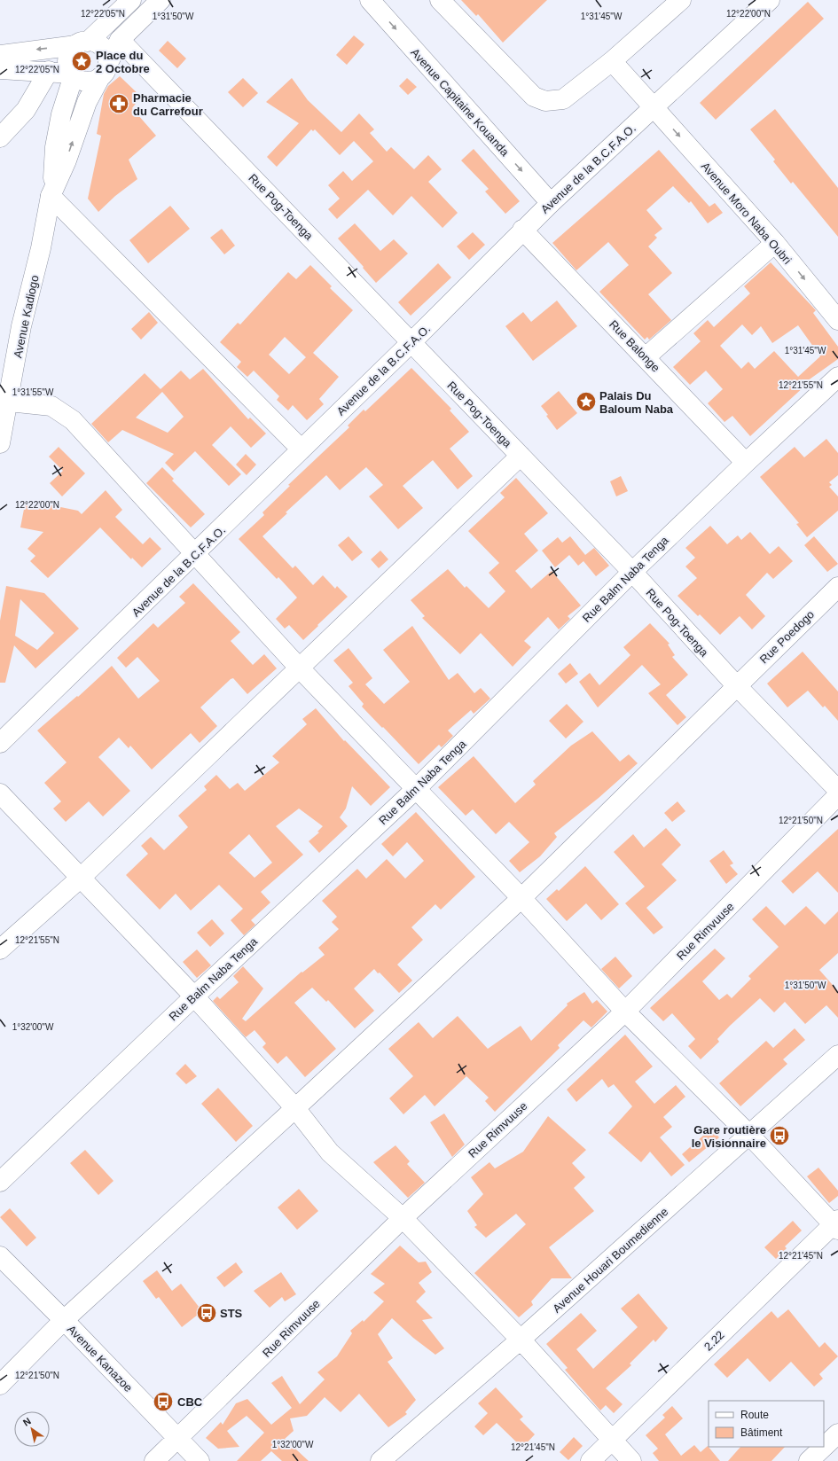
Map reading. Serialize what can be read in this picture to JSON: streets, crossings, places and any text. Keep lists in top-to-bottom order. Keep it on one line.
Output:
{"streets":{"main road":["Avenue Capitaine Kouanda","Avenue de la B.C.F.A.O.","Rue Pog-Toenga","Avenue Moro Naba Oubri","Avenue Kadiogo","Rue Balonge","Rue Balm Naba Tenga","Rue Poedogo","Rue Rimvuuse","Avenue Houari Boumedienne","2.22","Avenue Kanazoe"]},"crossings":[["Avenue Capitaine Kouanda","Avenue de la B.C.F.A.O."],["Avenue de la B.C.F.A.O.","Rue Pog-Toenga"],["Avenue de la B.C.F.A.O.","Avenue Moro Naba Oubri"],["Avenue de la B.C.F.A.O.","Rue Balonge"],["Rue Pog-Toenga","Avenue Kadiogo"],["Rue Pog-Toenga","Rue Balm Naba Tenga"],["Rue Pog-Toenga","Rue Poedogo"],["Rue Balonge","Rue Balm Naba Tenga"],["Rue Poedogo","Avenue Kanazoe"],["Rue Rimvuuse","Avenue Kanazoe"]],"one_way":["Avenue Capitaine Kouanda","Avenue Moro Naba Oubri"],"places":{"place":["Place du 2 Octobre","Palais Du Baloum Naba"],"pharmacy":["Pharmacie du Carrefour"],"bus stop":["Gare routière le Visionnaire","STS","CBC"]},"legend":["Route","Bâtiment"],"north":"top left","coordinates":["12°22'05\"N","12°22'00\"N","1°31'50\"W","1°31'45\"W","12°21'55\"N","1°31'55\"W","12°21'50\"N","1°32'00\"W","12°21'45\"N"]}
